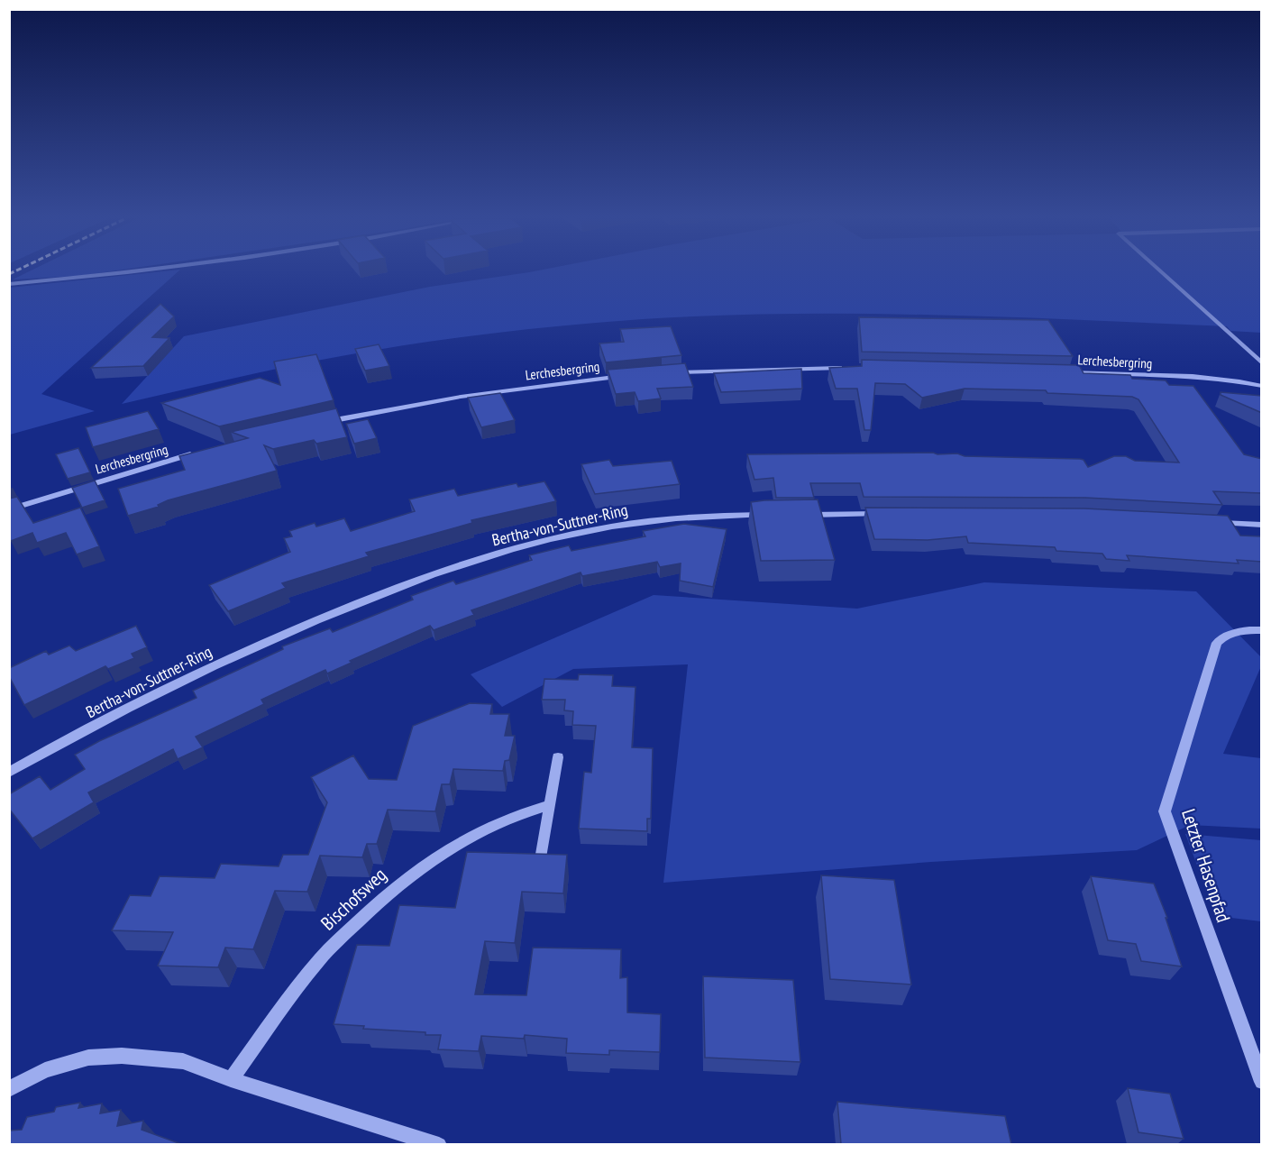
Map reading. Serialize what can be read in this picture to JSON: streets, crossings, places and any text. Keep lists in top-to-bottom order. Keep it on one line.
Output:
{"streets":{"street":["Lerchesbergring","Bertha-von-Suttner-Ring","Letzter Hasenpfad","Bischofsweg"]}}
